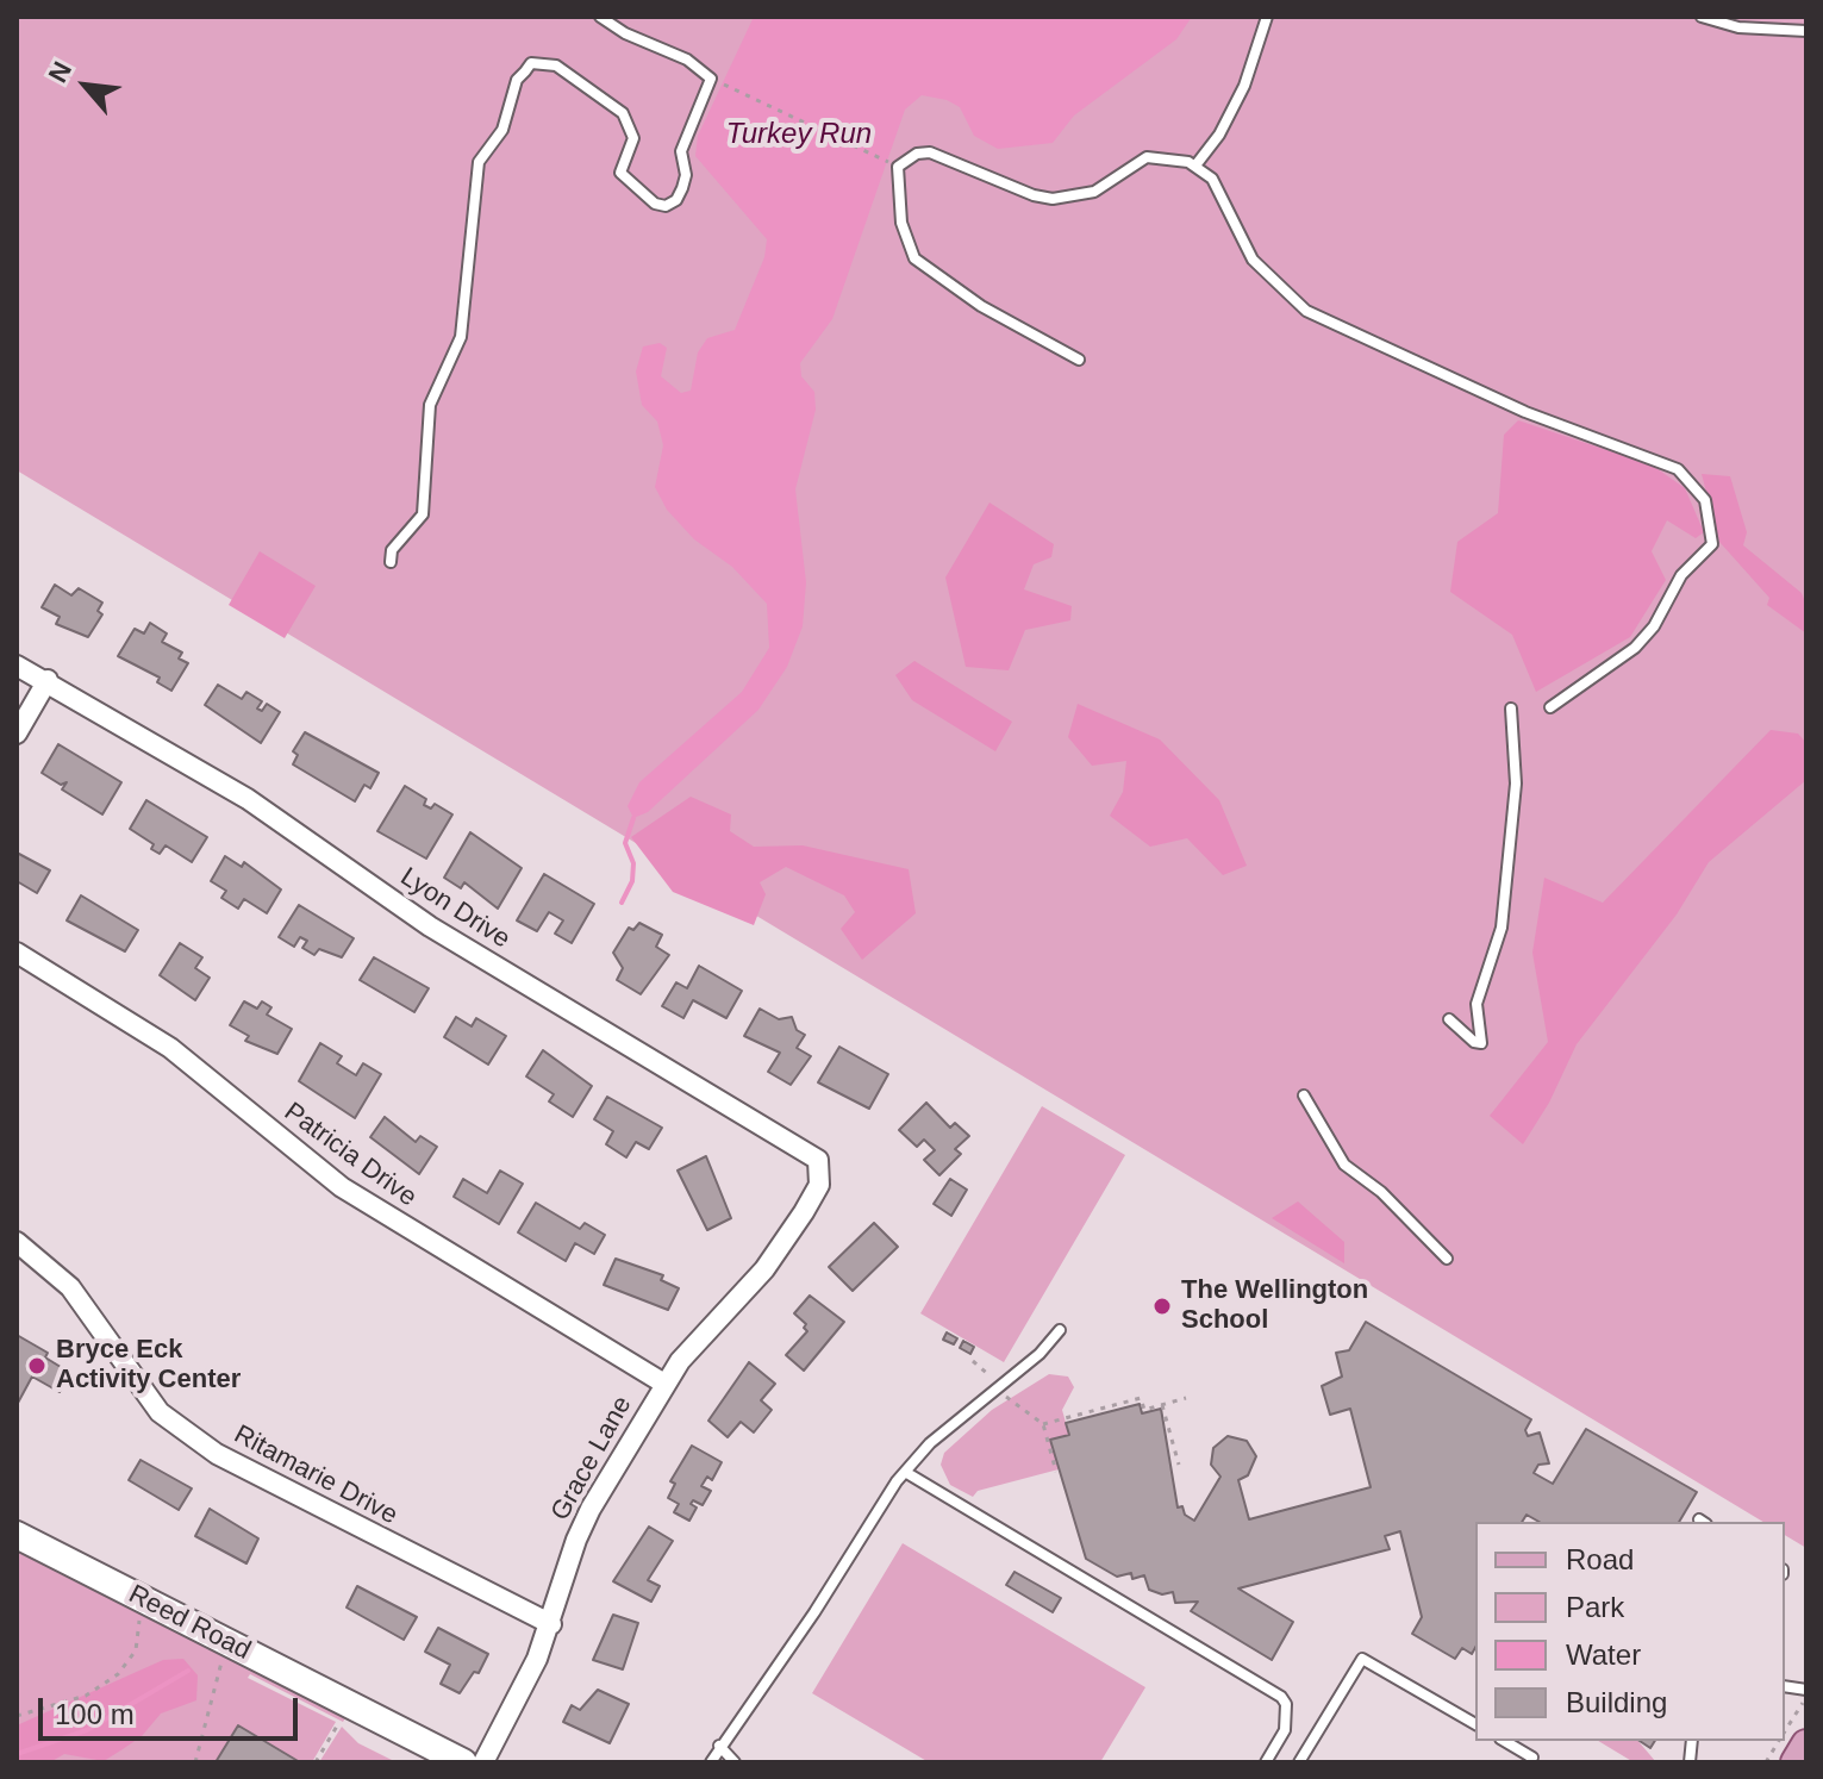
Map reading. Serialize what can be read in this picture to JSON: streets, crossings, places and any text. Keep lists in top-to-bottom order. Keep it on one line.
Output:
{"streets":{"main road":["Reed Road"],"street":["Lyon Drive","Patricia Drive","Grace Lane","Ritamarie Drive"]},"crossings":[["Lyon Drive","Grace Lane"],["Patricia Drive","Grace Lane"],["Grace Lane","Ritamarie Drive"]],"water":["Turkey Run"],"places":["The Wellington School","Bryce Eck Activity Center"],"legend":["Road","Park","Water","Building"],"scale_bar":"100 m","north":"top left"}
